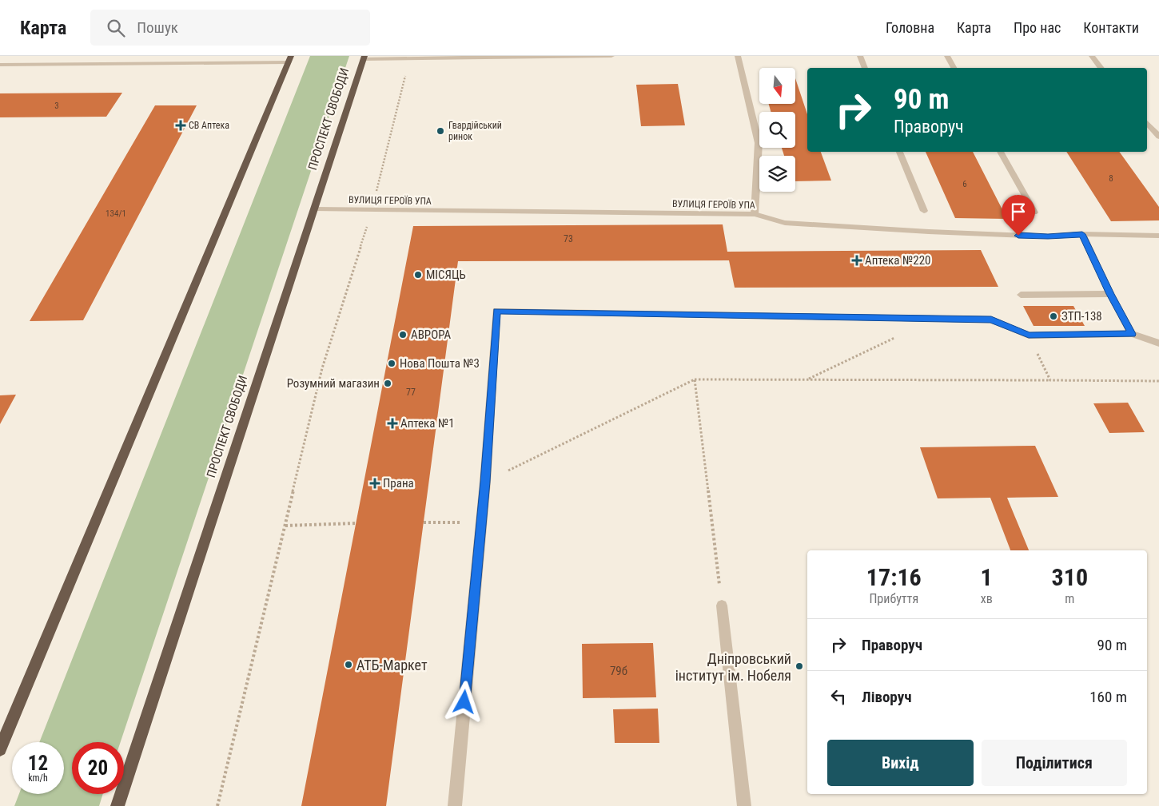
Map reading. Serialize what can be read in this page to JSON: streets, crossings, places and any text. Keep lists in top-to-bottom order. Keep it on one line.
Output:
{"streets":{"highway":["ПРОСПЕКТ СВОБОДИ"],"street":["ВУЛИЦЯ ГЕРОЇВ УПА"]},"crossings":[["ПРОСПЕКТ СВОБОДИ","ВУЛИЦЯ ГЕРОЇВ УПА"]],"places":{"health":["СВ Аптека","Аптека №220","Аптека №1","Прана"],"other":["Гвардійський ринок","МІСЯЦЬ","ЗТП-138","АВРОРА","Нова Пошта №3","Розумний магазин","АТБ-Маркет","Дніпровський інститут ім. Нобеля"]},"house_numbers":["3","8","6","134/1","73","77","79б"],"north":"bottom","page":{"header":"Карта","search":"Пошук","nav":["Головна","Карта","Про нас","Контакти"],"turn":["90 m","Праворуч"],"eta":["17:16","Прибуття","1","хв","310","m"],"list":[{"name":"Праворуч","value":"90 m"},{"name":"Ліворуч","value":"160 m"}],"buttons":["Вихід","Поділитися"],"speed":"12 km/h","limit":"20"}}
